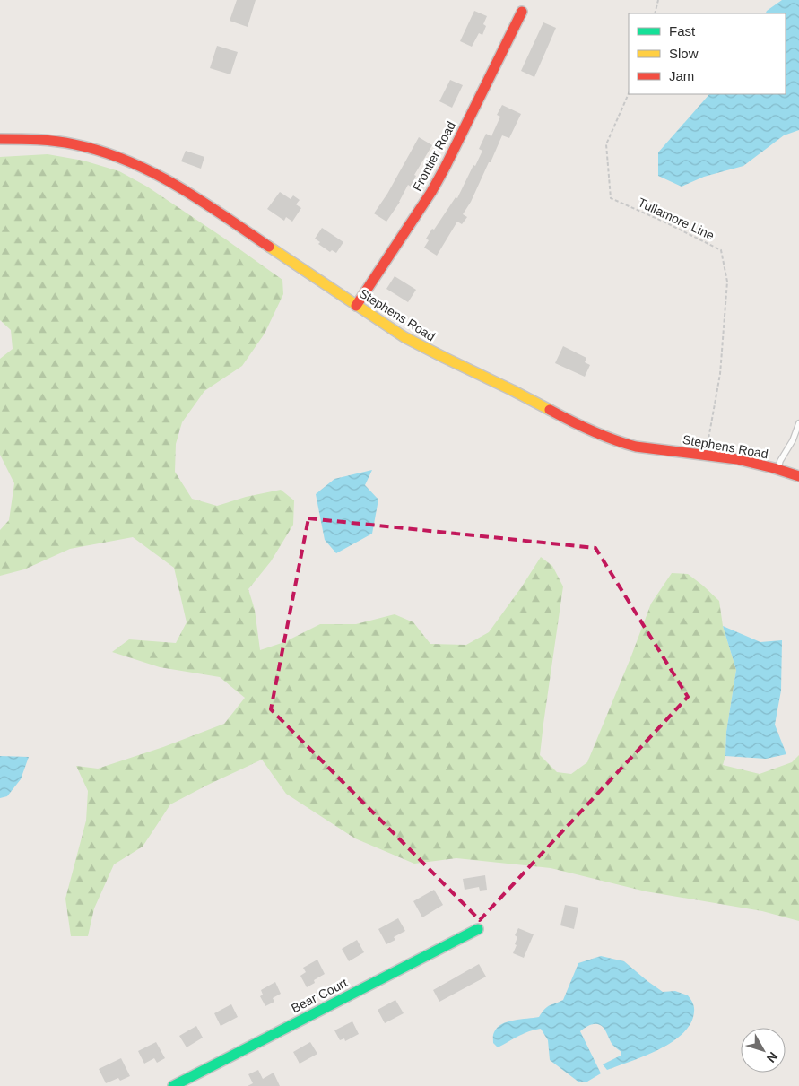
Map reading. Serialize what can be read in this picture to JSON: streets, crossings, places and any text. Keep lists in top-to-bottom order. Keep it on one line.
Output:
{"streets":{"main road":["Frontier Road","Stephens Road","Bear Court"],"path":["Tullamore Line"]},"crossings":[["Frontier Road","Stephens Road"],["Tullamore Line","Stephens Road"]],"legend":["Fast","Slow","Jam"],"north":"bottom right"}
